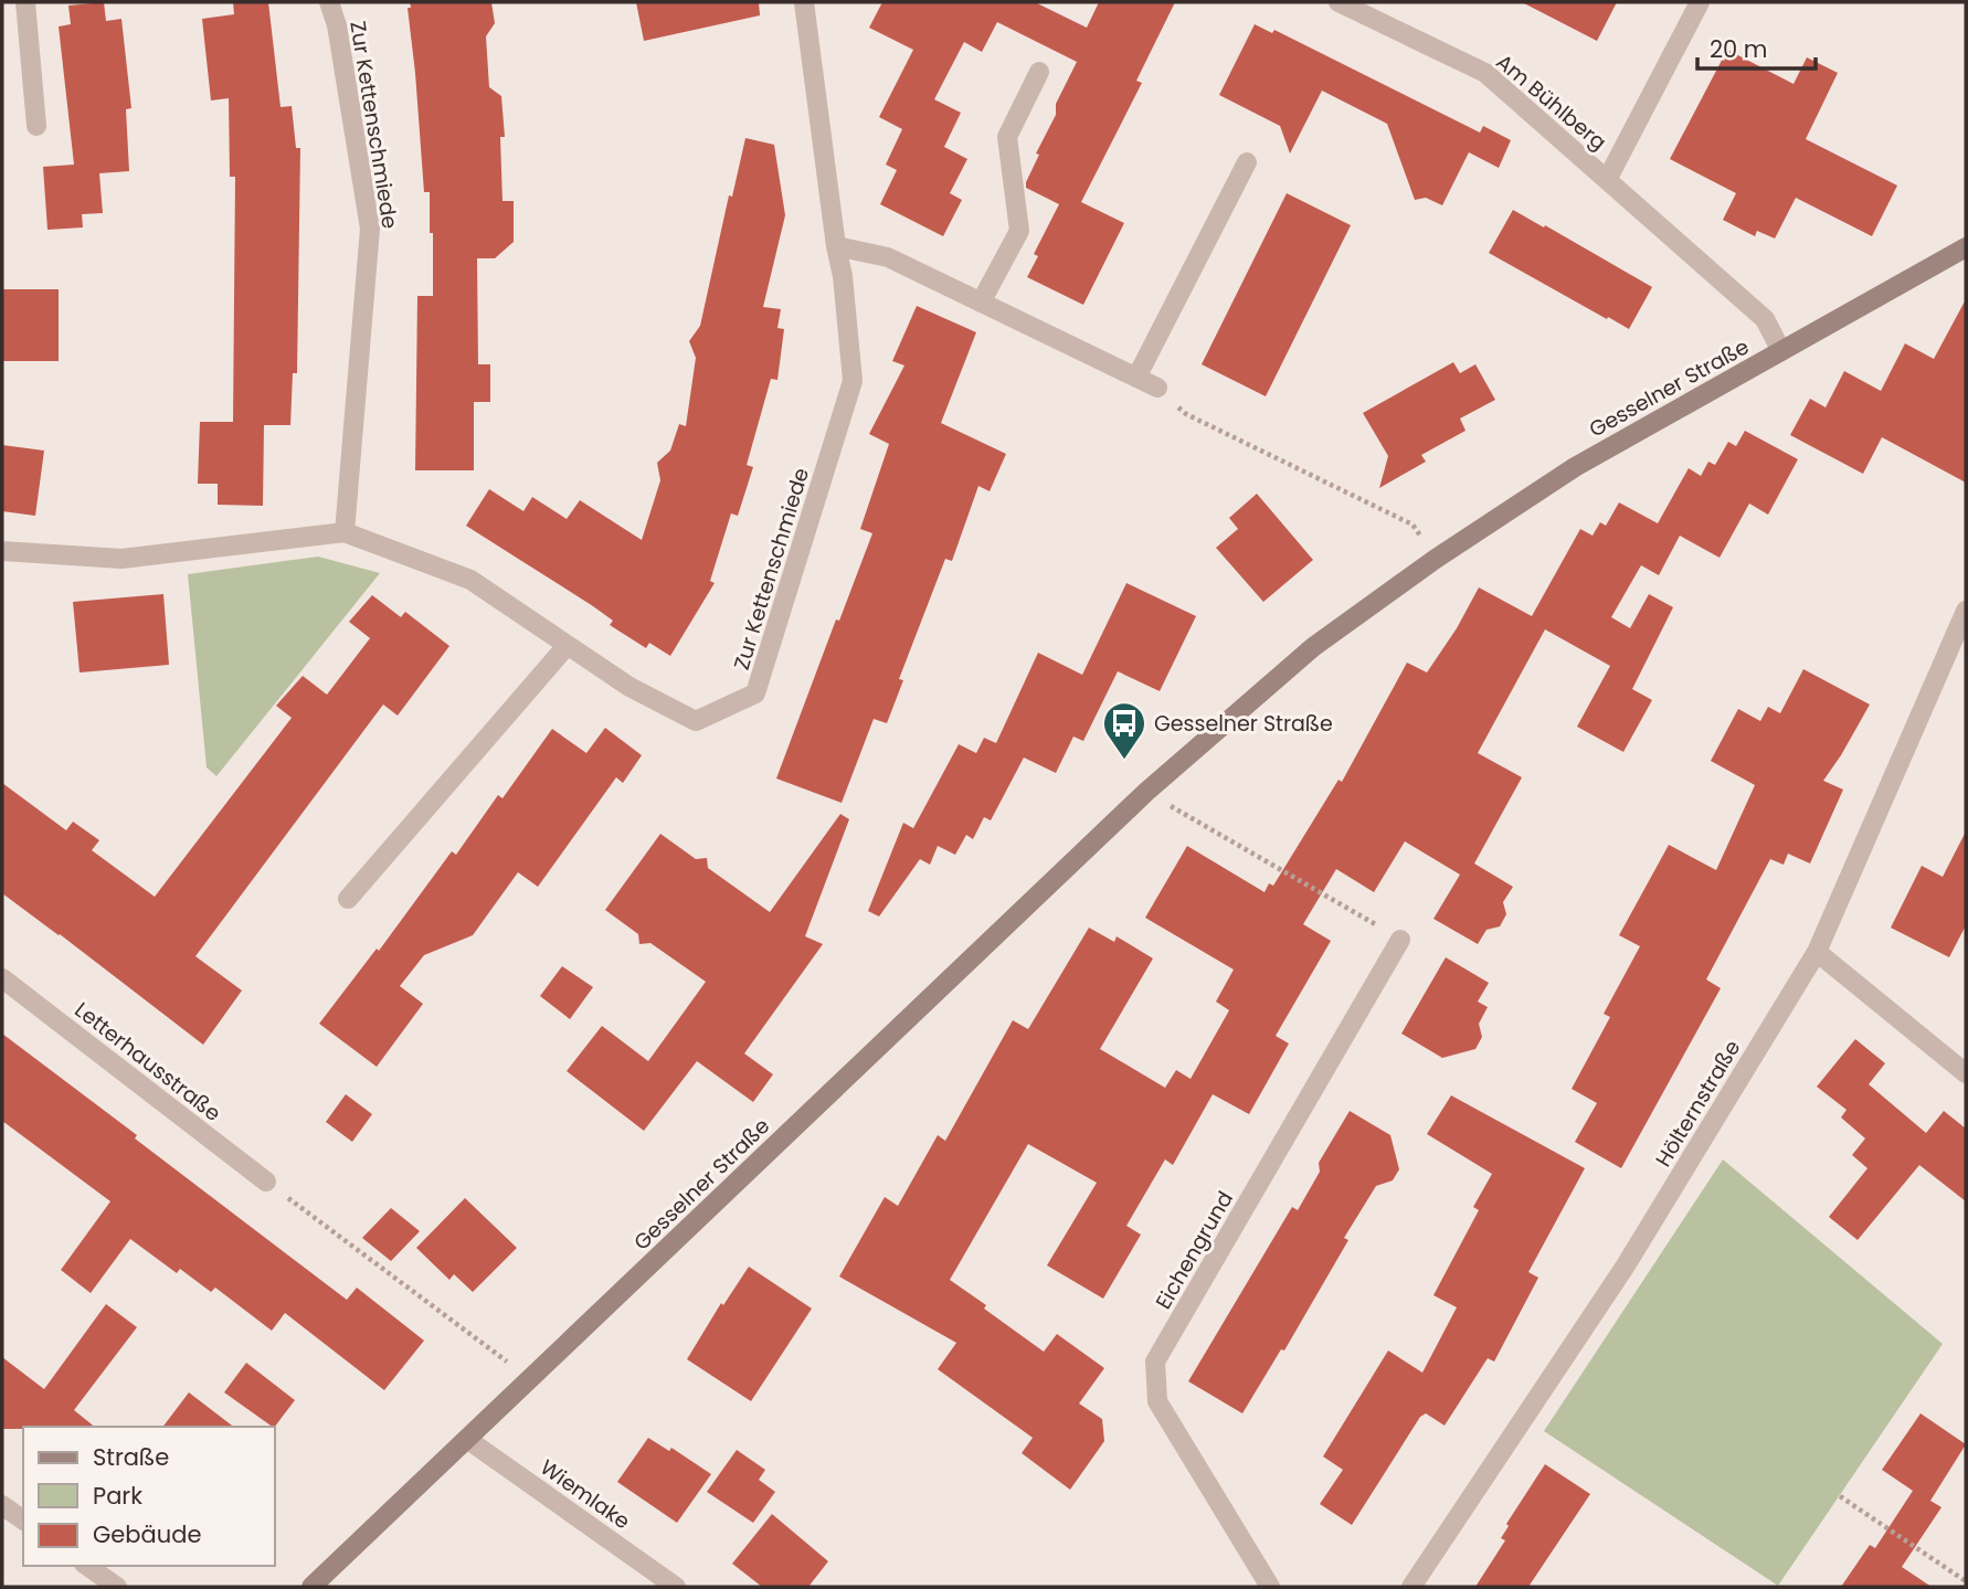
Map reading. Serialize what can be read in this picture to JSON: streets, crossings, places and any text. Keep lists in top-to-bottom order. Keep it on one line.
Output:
{"streets":{"street":["Am Bühlberg","Zur Kettenschmiede","Gesselner Straße","Letterhausstraße","Hölternstraße","Eichengrund","Wiemlake"]},"crossings":[["Am Bühlberg","Gesselner Straße"],["Gesselner Straße","Wiemlake"]],"places":{"bus stop":["Gesselner Straße"]},"legend":["Straße","Park","Gebäude"],"scale_bar":"20 m"}
